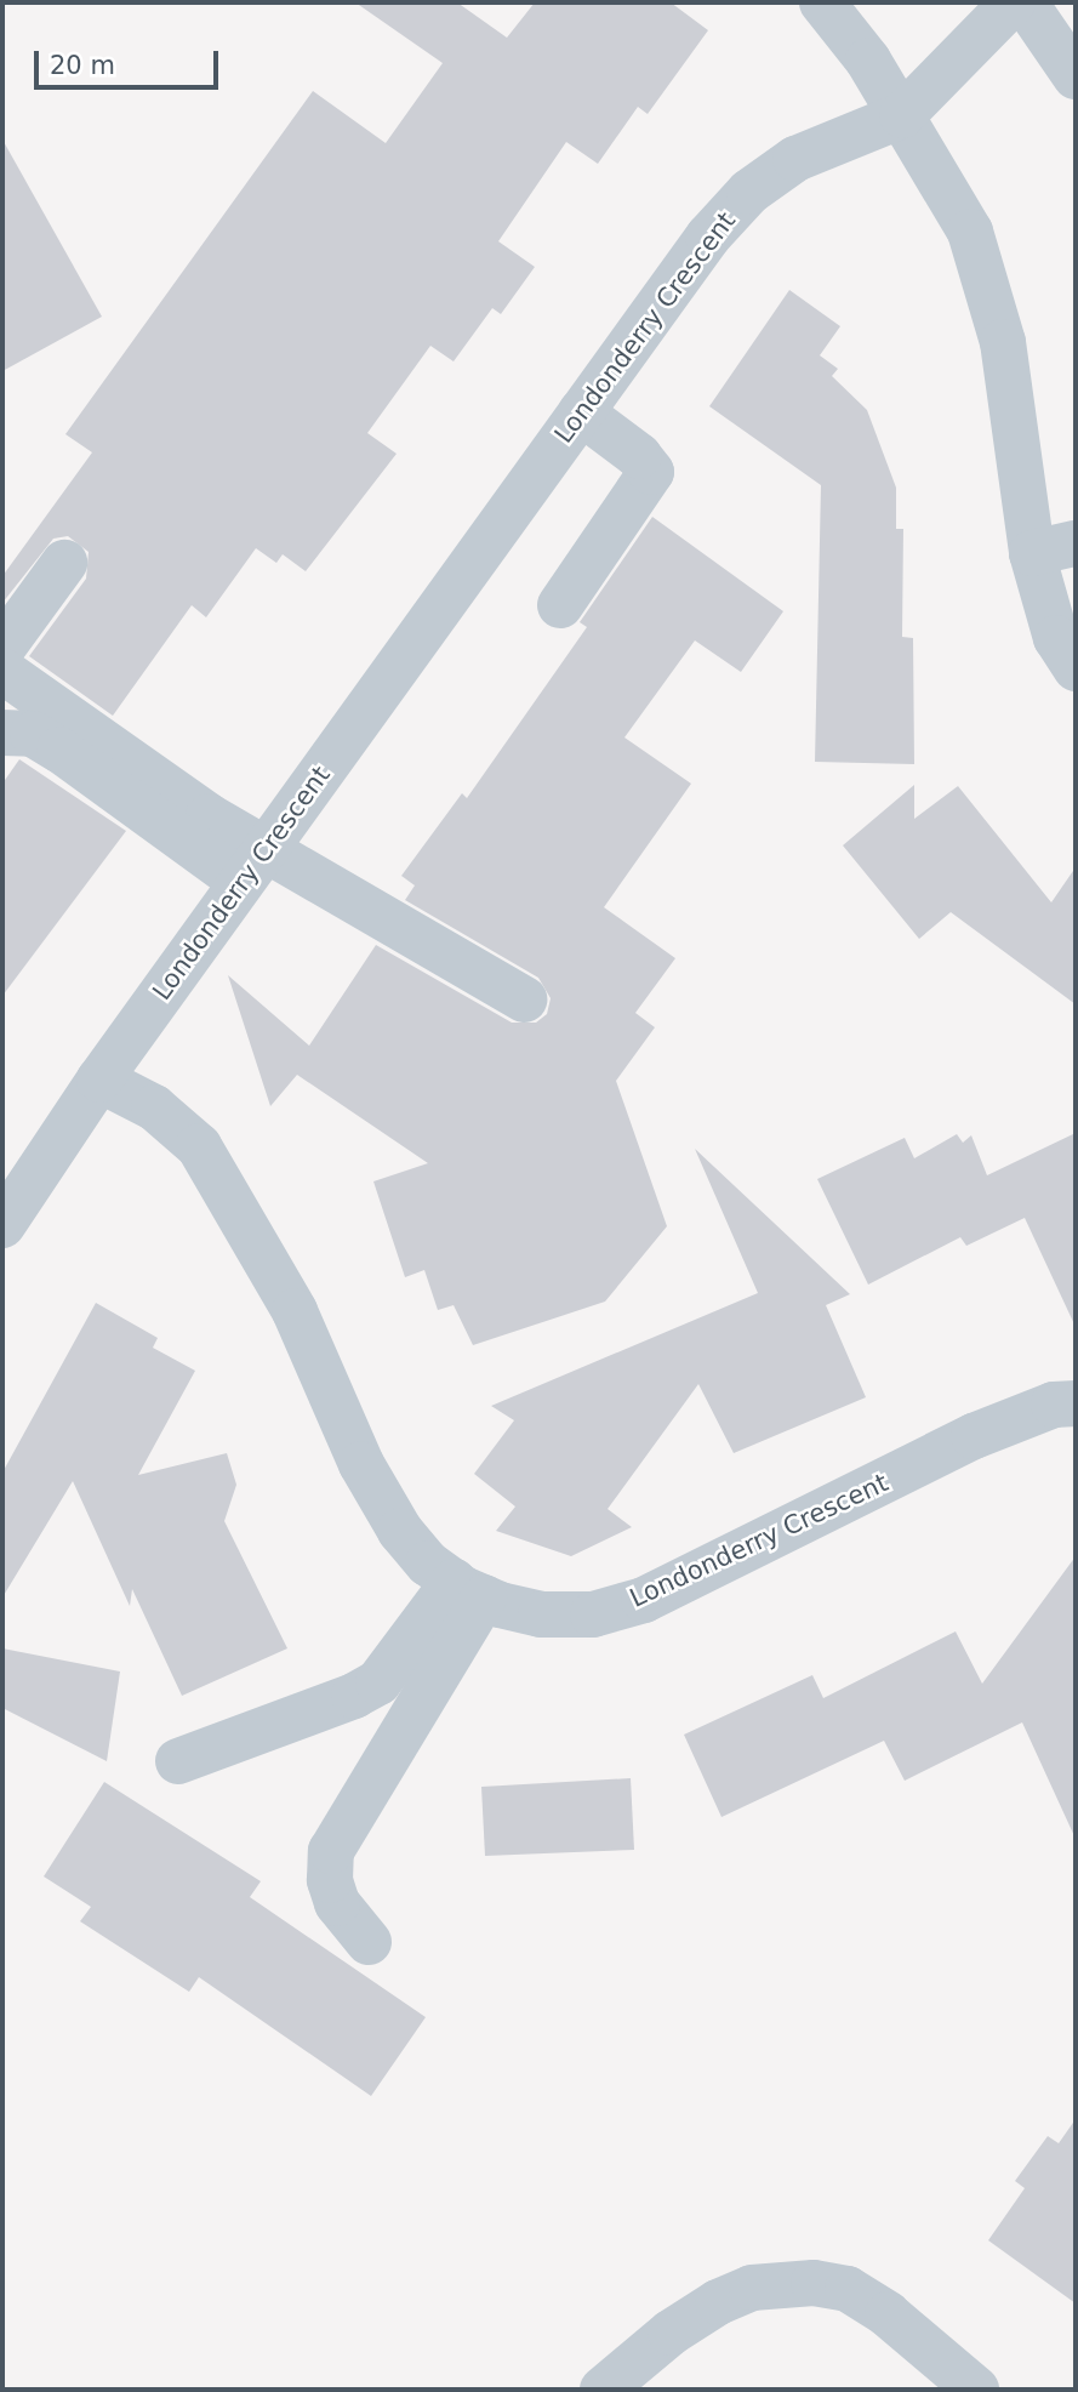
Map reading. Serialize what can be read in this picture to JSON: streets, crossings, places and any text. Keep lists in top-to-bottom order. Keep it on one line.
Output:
{"streets":{"street":["Londonderry Crescent"]},"scale_bar":"20 m"}
